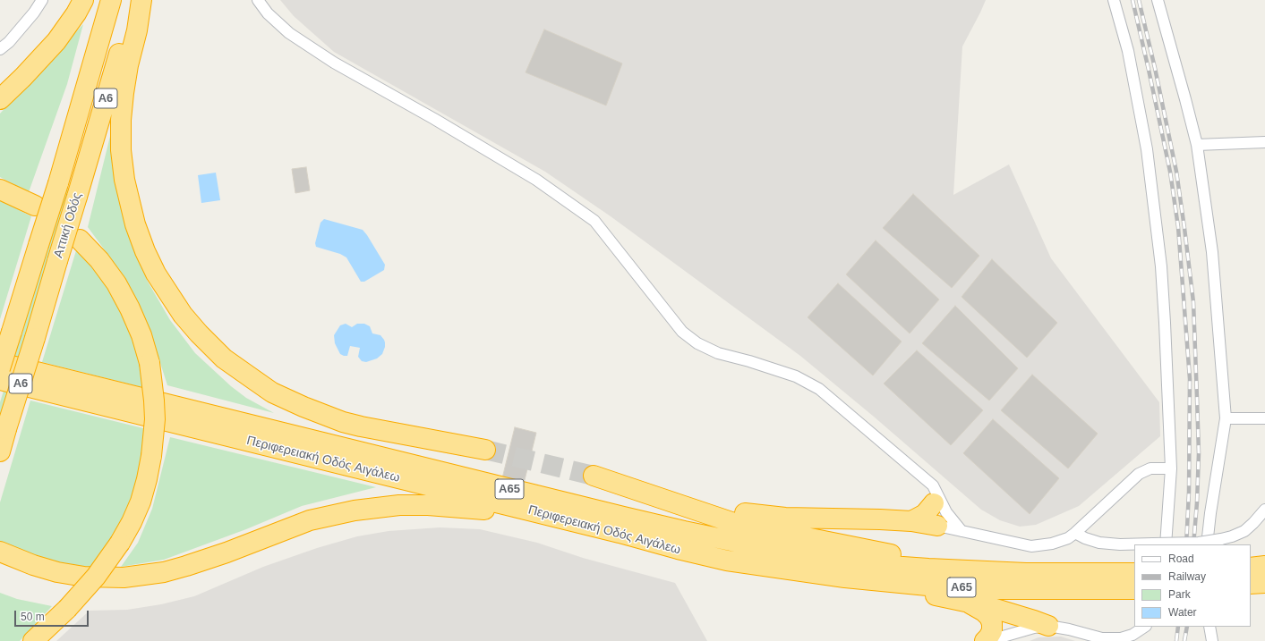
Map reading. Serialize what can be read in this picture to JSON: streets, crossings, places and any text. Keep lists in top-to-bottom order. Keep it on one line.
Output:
{"streets":{"highway":["Α6","Αττική Οδός","Περιφερειακή Οδός Αιγάλεω","Α65"]},"legend":["Road","Railway","Park","Water"],"scale_bar":"50 m"}
